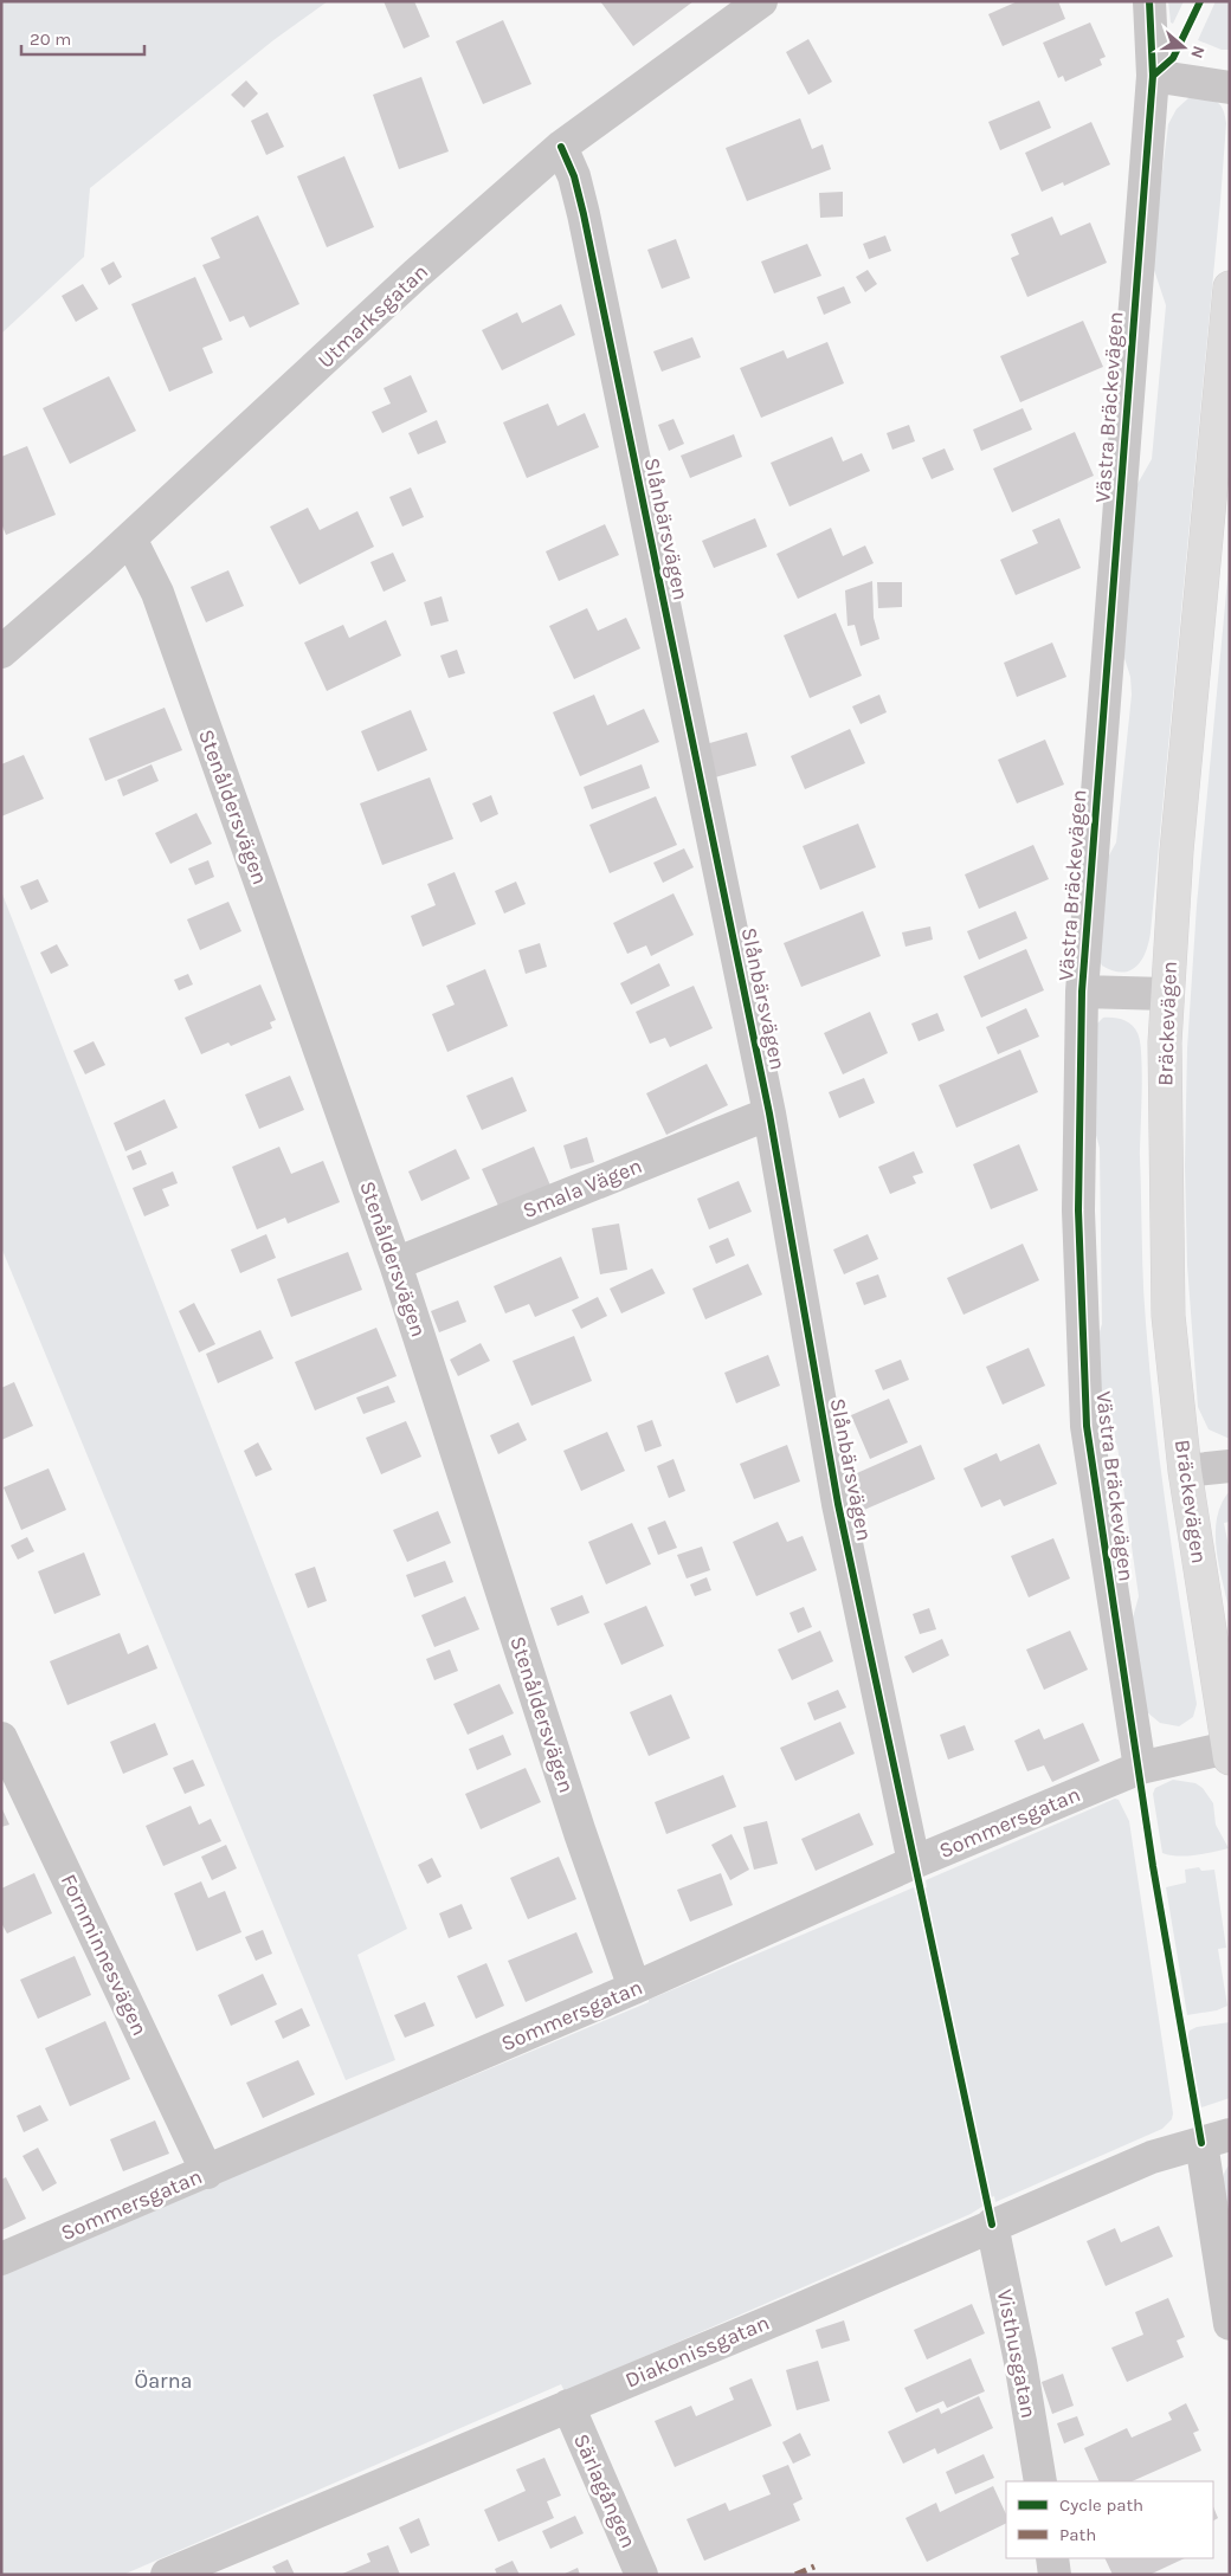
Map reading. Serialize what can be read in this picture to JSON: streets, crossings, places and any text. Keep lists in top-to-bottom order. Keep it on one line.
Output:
{"streets":{"street":["Utmarksgatan","Västra Bräckevägen","Slånbärsvägen","Stenåldersvägen","Bräckevägen","Smala Vägen","Sommersgatan","Fornminnesvägen","Diakonissgatan","Visthusgatan","Särlagången"]},"crossings":[["Utmarksgatan","Slånbärsvägen"],["Utmarksgatan","Stenåldersvägen"],["Västra Bräckevägen","Bräckevägen"],["Västra Bräckevägen","Sommersgatan"],["Slånbärsvägen","Smala Vägen"],["Slånbärsvägen","Sommersgatan"],["Stenåldersvägen","Smala Vägen"],["Stenåldersvägen","Sommersgatan"],["Sommersgatan","Fornminnesvägen"],["Diakonissgatan","Visthusgatan"],["Diakonissgatan","Särlagången"]],"parks":["Öarna"],"legend":["Cycle path","Path"],"scale_bar":"20 m","north":"right"}
